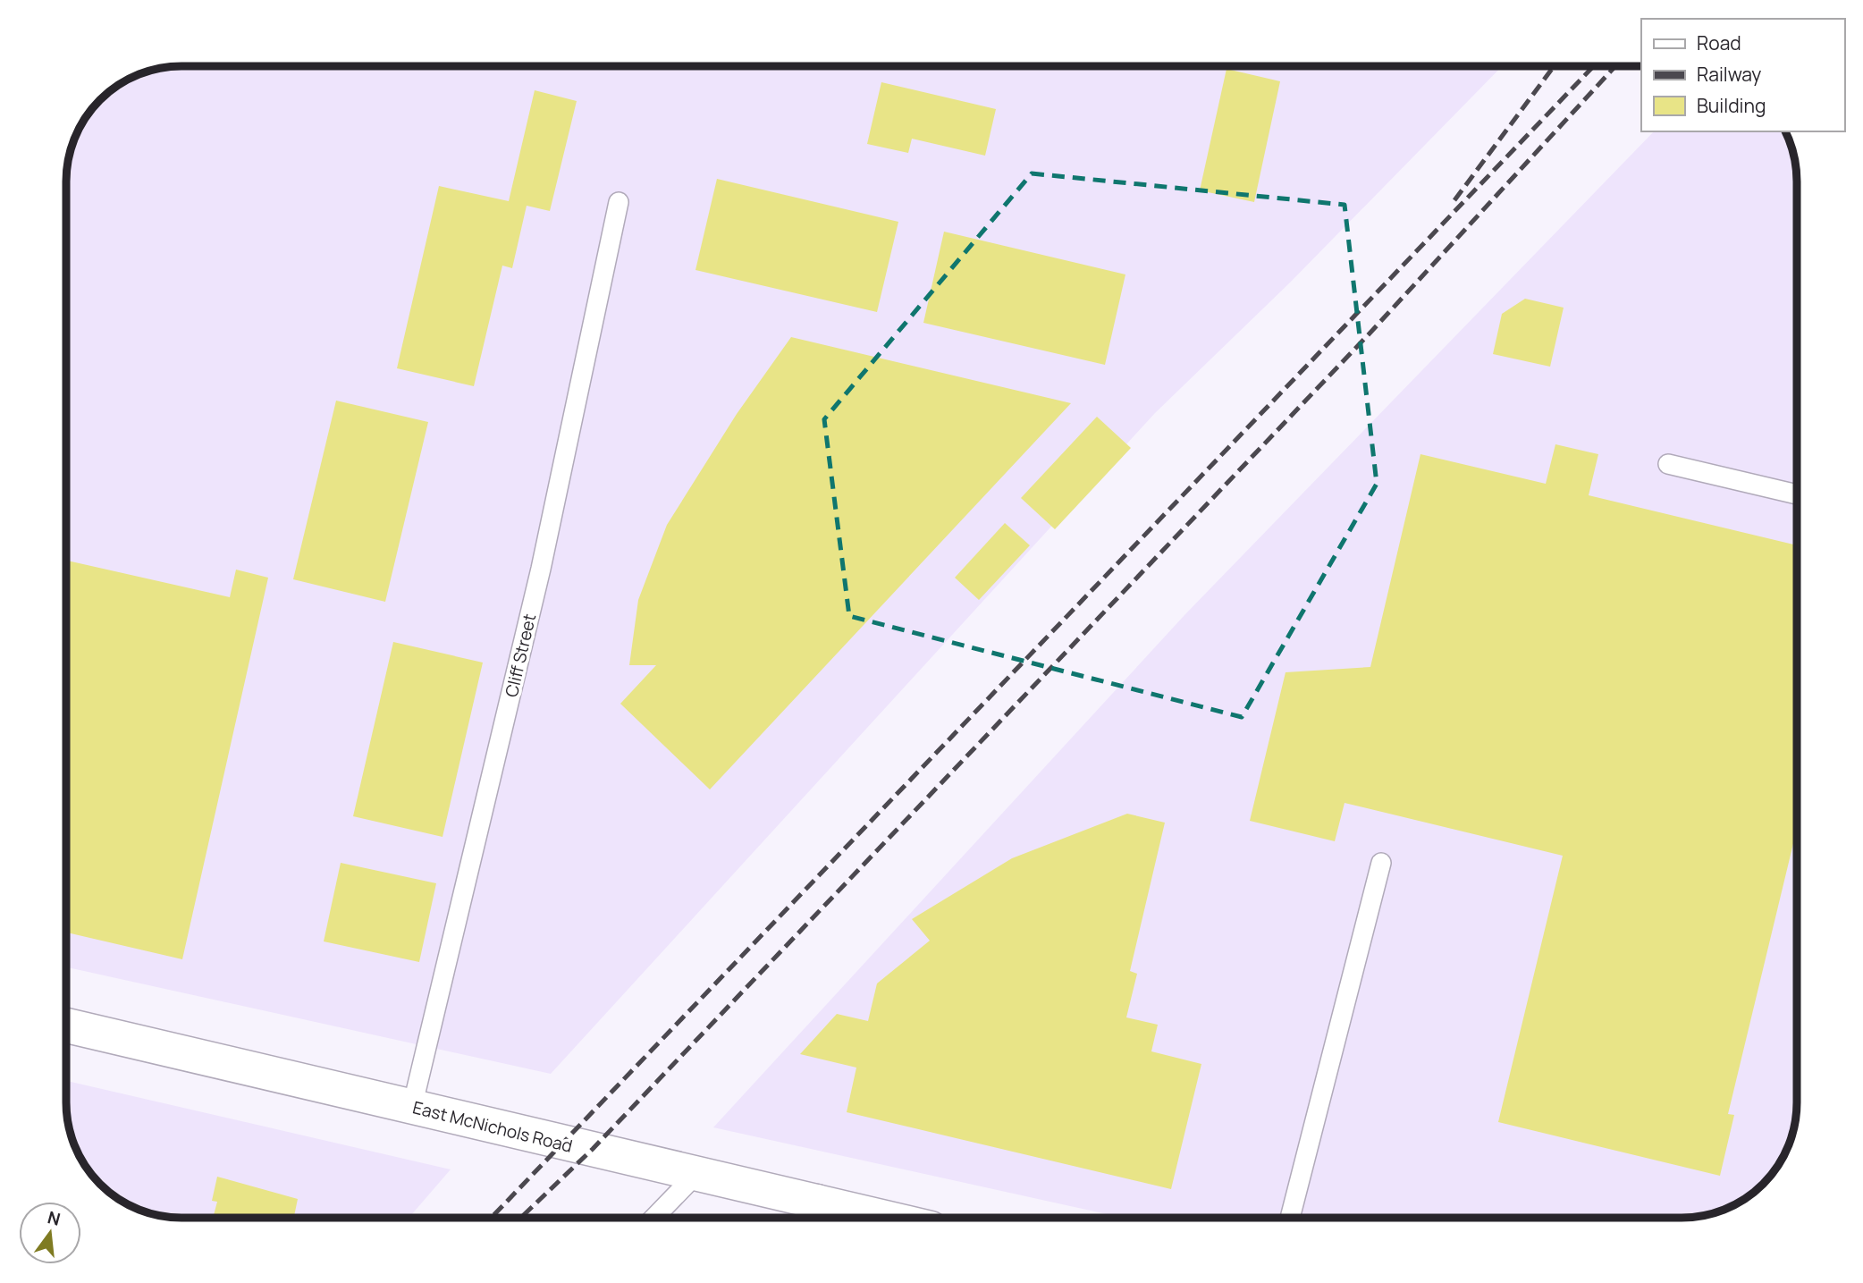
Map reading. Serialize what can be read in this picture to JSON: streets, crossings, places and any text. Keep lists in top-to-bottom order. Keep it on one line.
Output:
{"streets":{"main road":["East McNichols Road"],"lane":["Cliff Street"]},"crossings":[["Cliff Street","East McNichols Road"]],"legend":["Road","Railway","Building"],"north":"top"}
